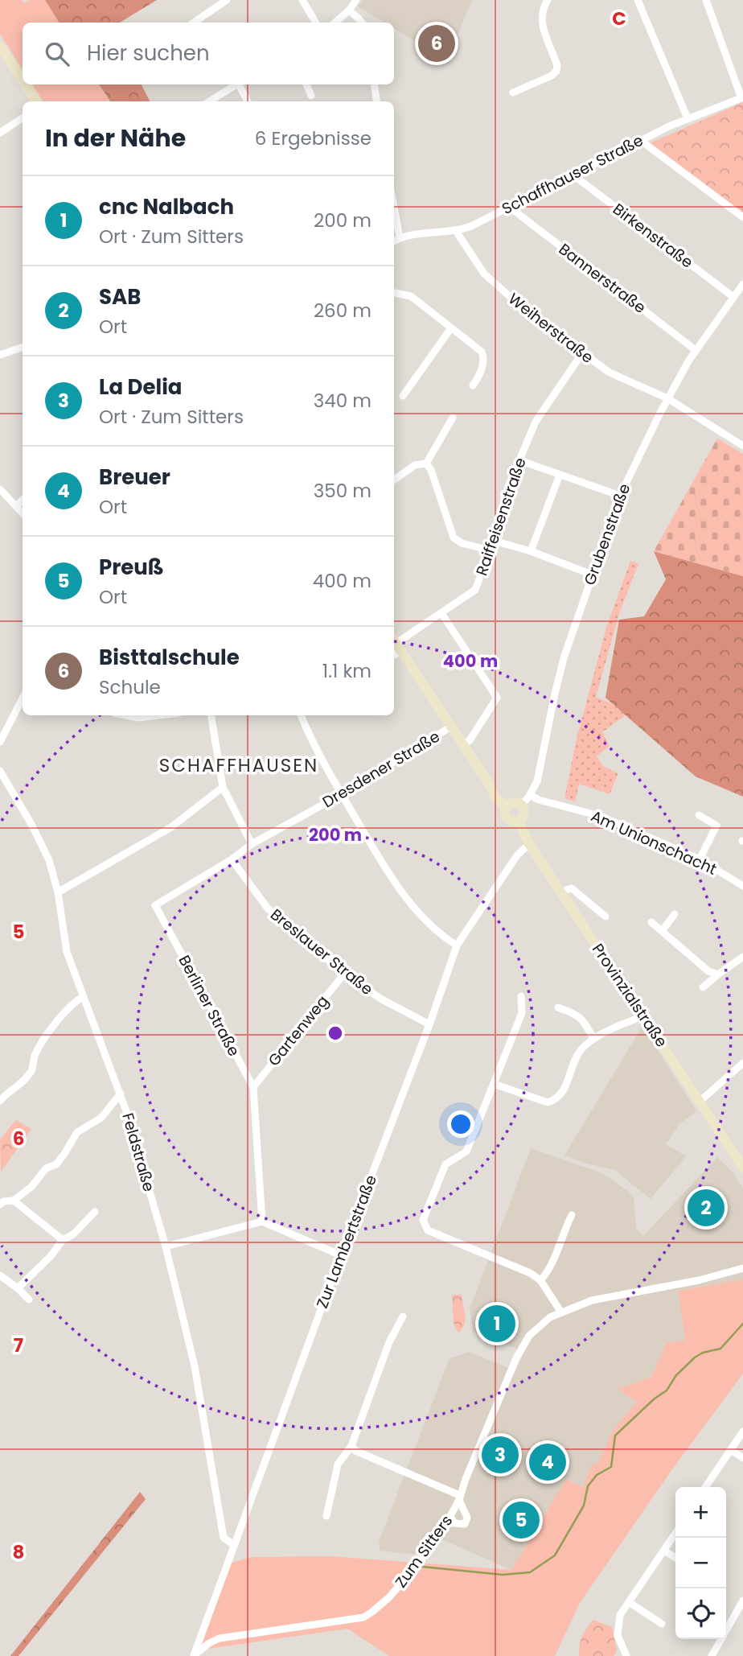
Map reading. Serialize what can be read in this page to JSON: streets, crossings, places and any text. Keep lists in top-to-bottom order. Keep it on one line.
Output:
{"streets":{"street":["Schaffhauser Straße","Birkenstraße","Bannerstraße","Weiherstraße","Raiffeisenstraße","Grubenstraße","Dresdener Straße","Am Unionschacht","Breslauer Straße","Provinzialstraße","Berliner Straße","Gartenweg","Feldstraße","Zur Lambertstraße","Zum Sitters"]},"crossings":[["Schaffhauser Straße","Birkenstraße"],["Schaffhauser Straße","Bannerstraße"],["Schaffhauser Straße","Weiherstraße"],["Birkenstraße","Grubenstraße"],["Bannerstraße","Grubenstraße"],["Weiherstraße","Raiffeisenstraße"],["Weiherstraße","Grubenstraße"],["Grubenstraße","Am Unionschacht"],["Grubenstraße","Provinzialstraße"],["Dresdener Straße","Berliner Straße"],["Breslauer Straße","Berliner Straße"],["Breslauer Straße","Gartenweg"],["Breslauer Straße","Zur Lambertstraße"],["Provinzialstraße","Zur Lambertstraße"],["Berliner Straße","Gartenweg"],["Feldstraße","Zur Lambertstraße"],["Zur Lambertstraße","Zum Sitters"]],"districts":["SCHAFFHAUSEN"],"page":{"pins":["6","2","1","3","4","5"],"search":"Hier suchen","heading":["In der Nähe","6 Ergebnisse"],"list":[{"mark":"1","name":"cnc Nalbach","note":"Ort · Zum Sitters","value":"200 m"},{"mark":"2","name":"SAB","note":"Ort","value":"260 m"},{"mark":"3","name":"La Delia","note":"Ort · Zum Sitters","value":"340 m"},{"mark":"4","name":"Breuer","note":"Ort","value":"350 m"},{"mark":"5","name":"Preuß","note":"Ort","value":"400 m"},{"mark":"6","name":"Bisttalschule","note":"Schule","value":"1.1 km"}],"map_buttons":["+","−"]},"grid":{"columns":["C"],"rows":["5","6","7","8"]},"rings":["400 m","200 m"]}
